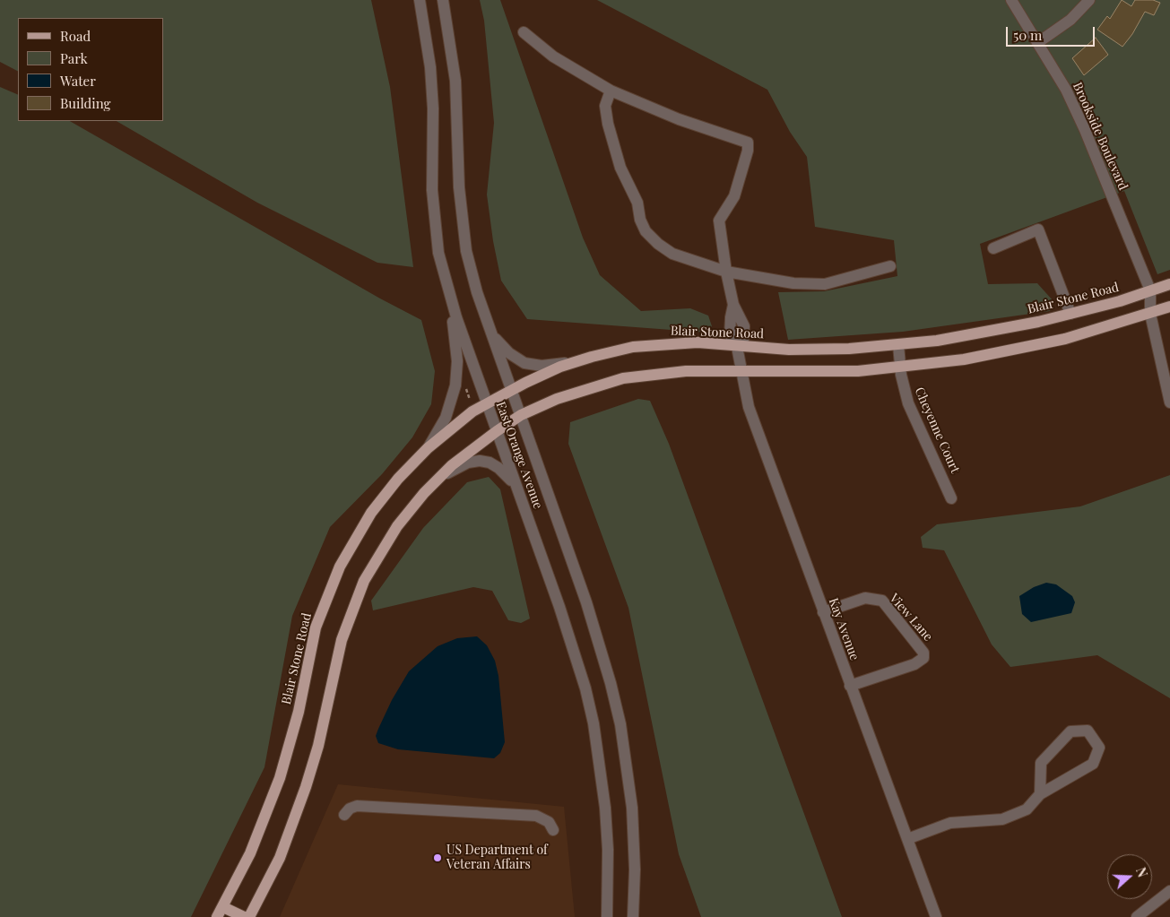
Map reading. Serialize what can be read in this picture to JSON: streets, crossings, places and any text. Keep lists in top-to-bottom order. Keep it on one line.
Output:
{"streets":{"main road":["Blair Stone Road"],"street":["Brookside Boulevard","Cheyenne Court","East Orange Avenue","View Lane","Kay Avenue"]},"crossings":[["Brookside Boulevard","Blair Stone Road"],["Blair Stone Road","Cheyenne Court"],["Blair Stone Road","East Orange Avenue"],["Blair Stone Road","Kay Avenue"],["View Lane","Kay Avenue"]],"places":["US Department of Veteran Affairs"],"legend":["Road","Park","Water","Building"],"scale_bar":"50 m","north":"right"}
